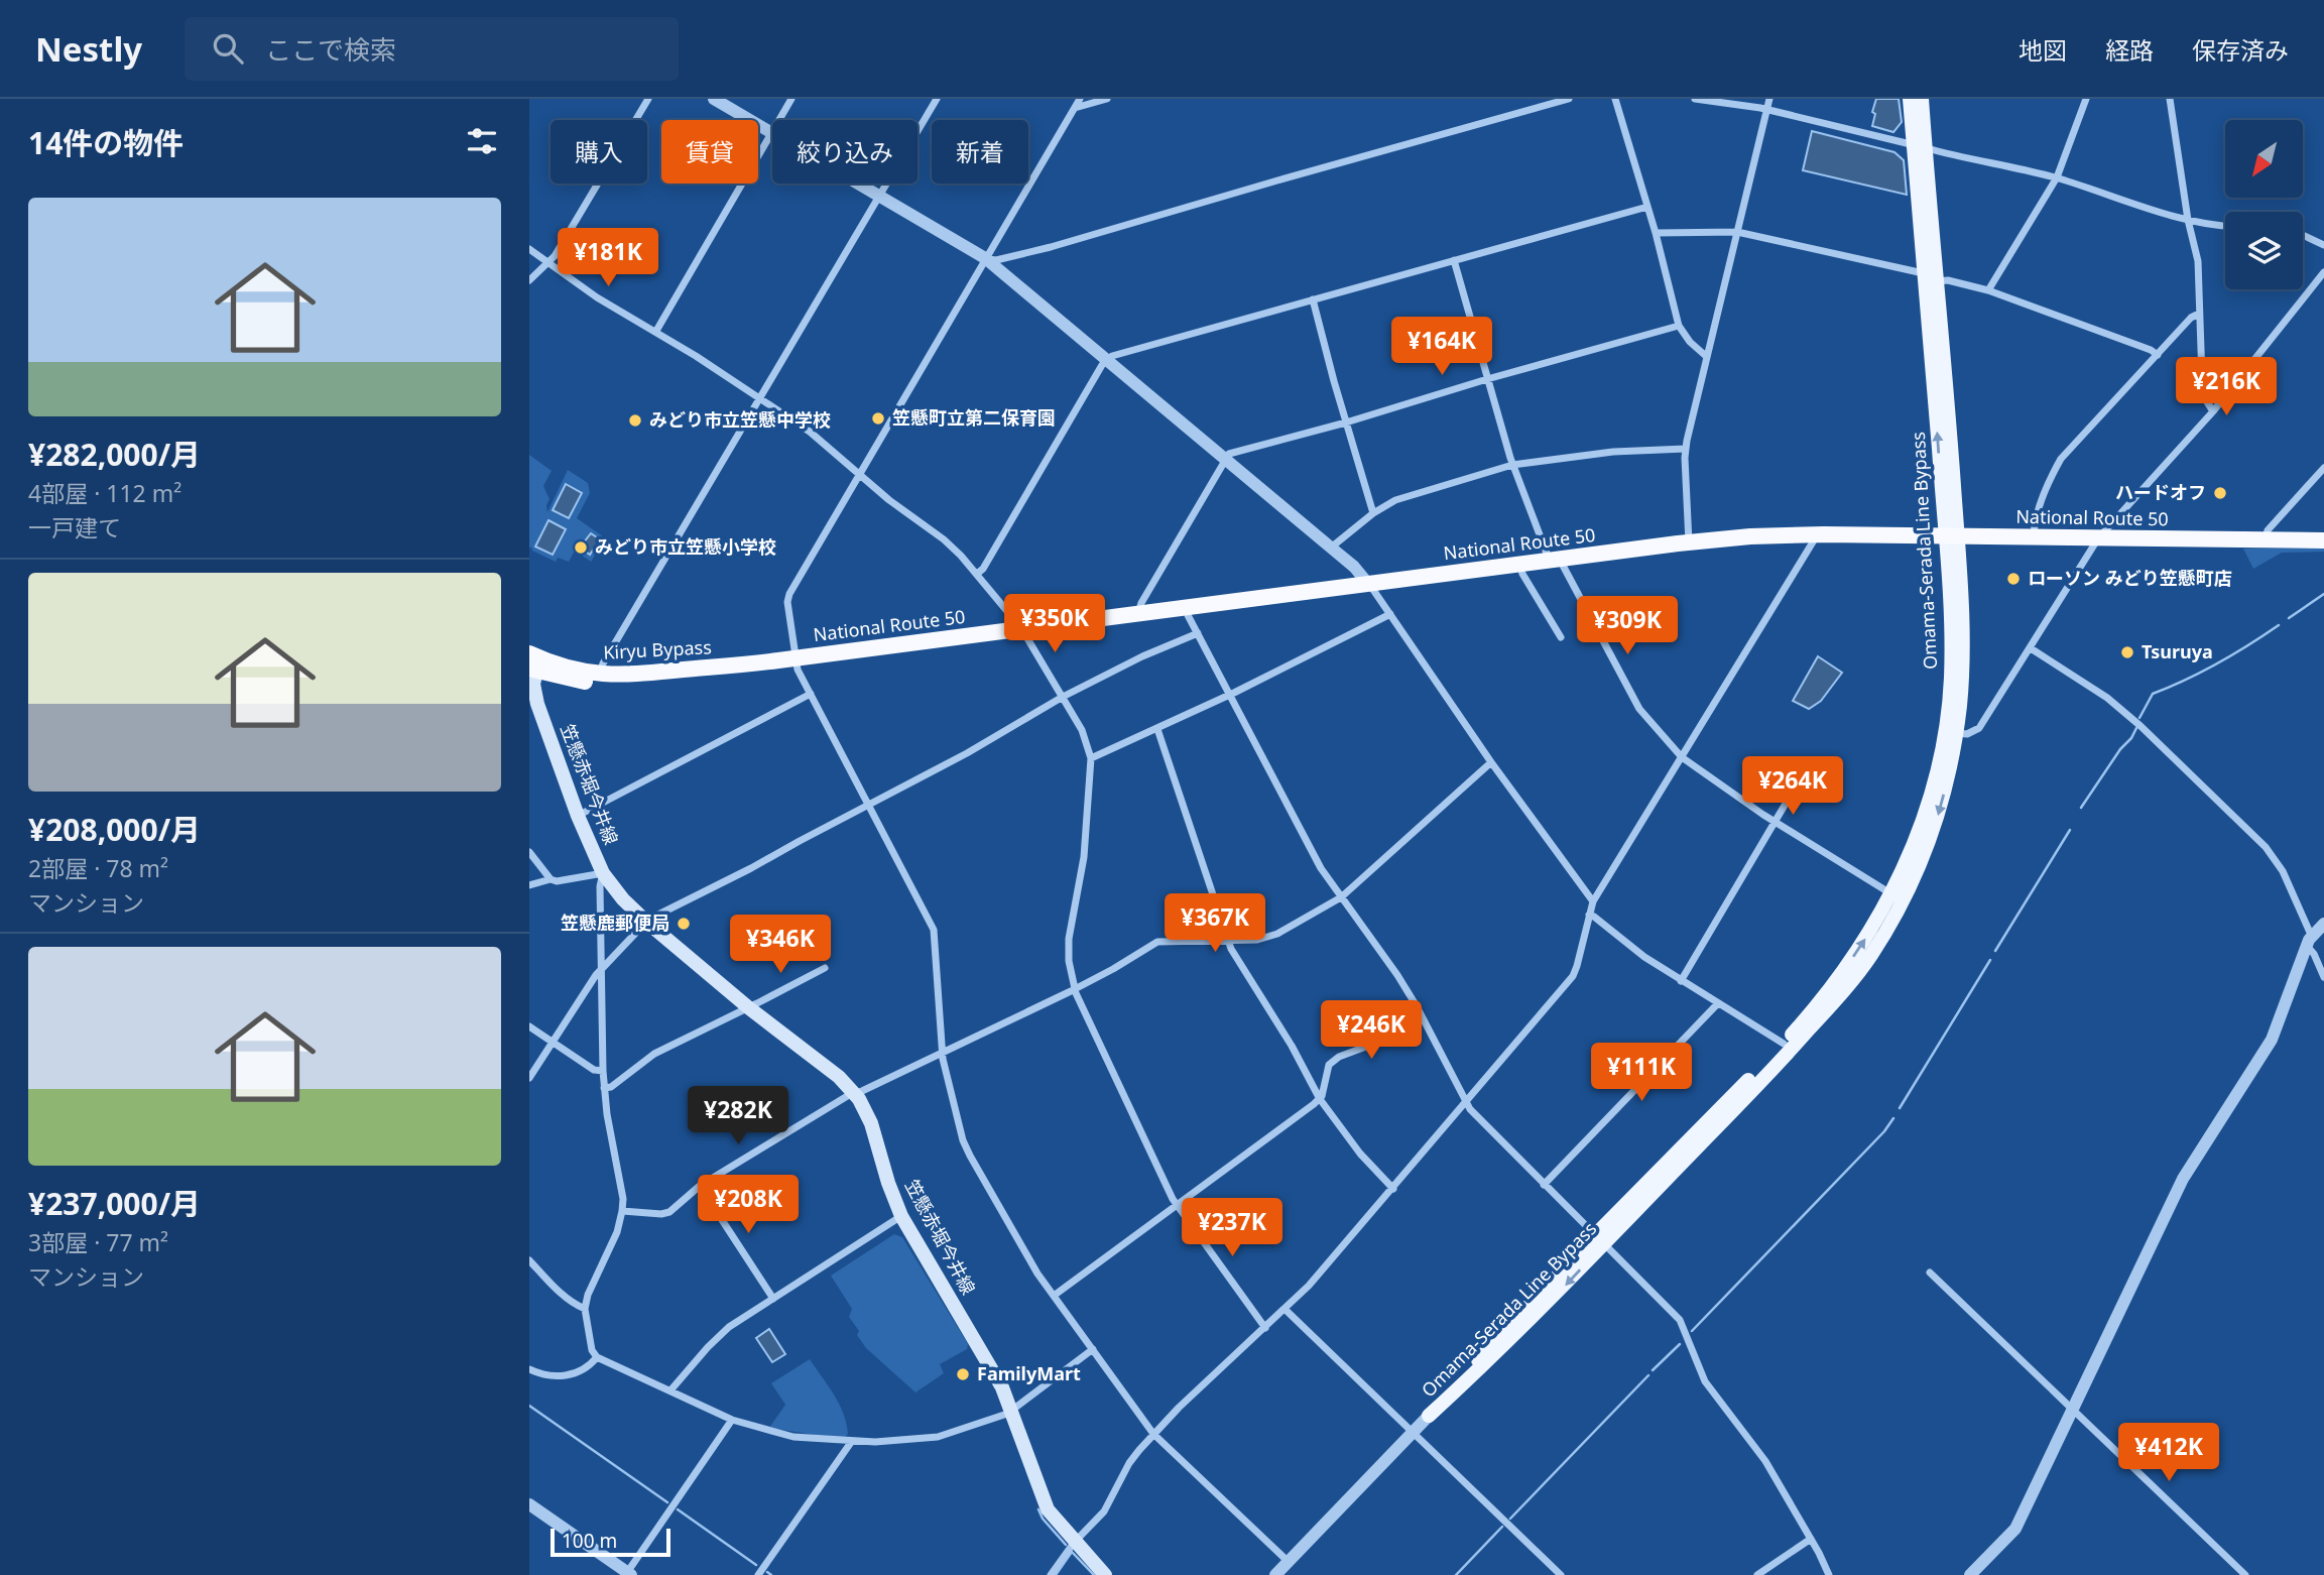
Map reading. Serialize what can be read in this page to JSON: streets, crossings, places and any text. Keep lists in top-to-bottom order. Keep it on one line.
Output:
{"streets":{"highway":["National Route 50","Kiryu Bypass"],"main road":["Omama-Serada Line Bypass","笠懸赤堀今井線"]},"crossings":[["National Route 50","Omama-Serada Line Bypass"],["National Route 50","Kiryu Bypass"],["Kiryu Bypass","笠懸赤堀今井線"]],"places":["笠懸町立第二保育園","みどり市立笠懸中学校","ハードオフ","みどり市立笠懸小学校","ローソン みどり笠懸町店","Tsuruya","笠懸鹿郵便局","FamilyMart"],"scale_bar":"100 m","north":"bottom left","page":{"header":"Nestly","search":"ここで検索","nav":["地図","経路","保存済み"],"heading":"14件の物件","chip":["購入","賃貸","絞り込み","新着"],"list":[{"name":"¥282,000/月","note":"4部屋 · 112 m² · 一戸建て"},{"name":"¥208,000/月","note":"2部屋 · 78 m² · マンション"},{"name":"¥237,000/月","note":"3部屋 · 77 m² · マンション"}],"price":["¥181K","¥164K","¥216K","¥350K","¥309K","¥264K","¥367K","¥346K","¥246K","¥111K","¥282K","¥208K","¥237K","¥412K"],"scale":"100 m"}}
